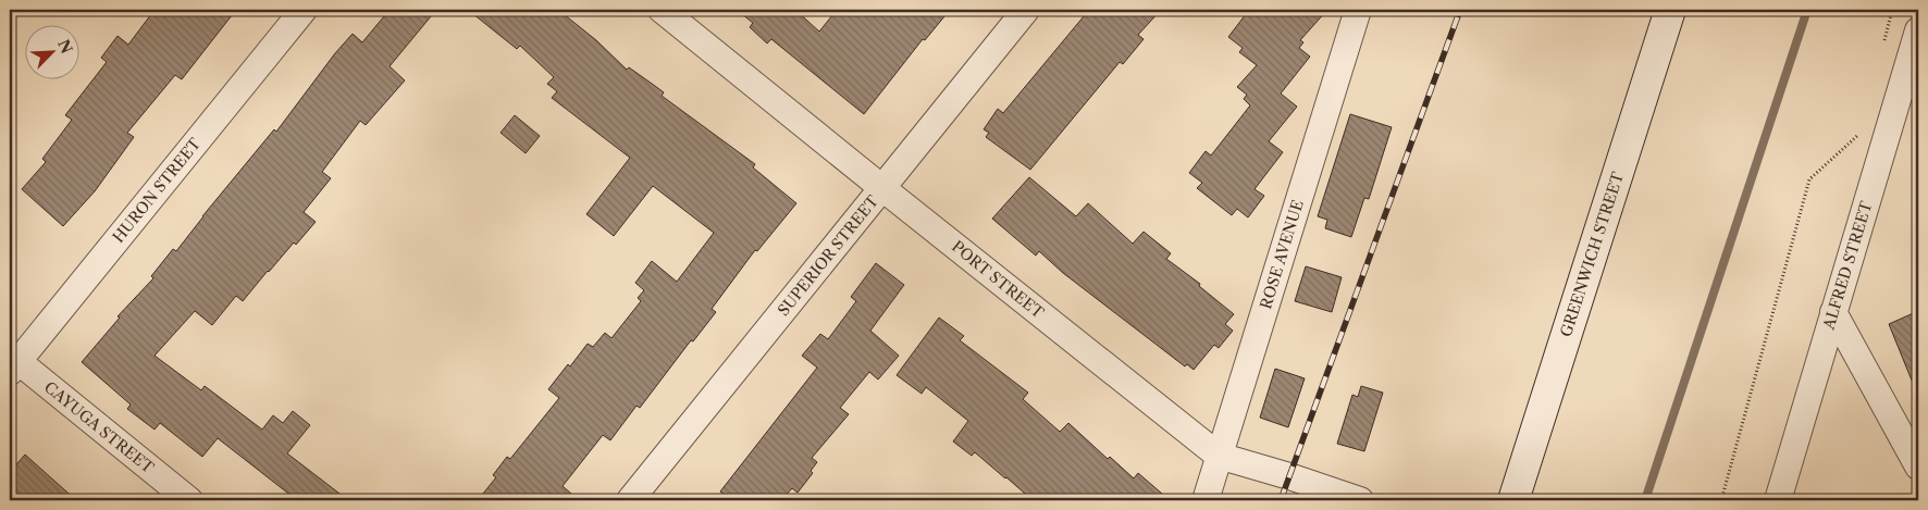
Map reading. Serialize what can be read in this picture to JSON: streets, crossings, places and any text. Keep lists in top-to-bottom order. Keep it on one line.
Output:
{"streets":{"street":["HURON STREET","ROSE AVENUE","GREENWICH STREET","SUPERIOR STREET","ALFRED STREET","PORT STREET","CAYUGA STREET"]},"crossings":[["HURON STREET","CAYUGA STREET"],["ROSE AVENUE","PORT STREET"],["SUPERIOR STREET","PORT STREET"]],"north":"top right"}
